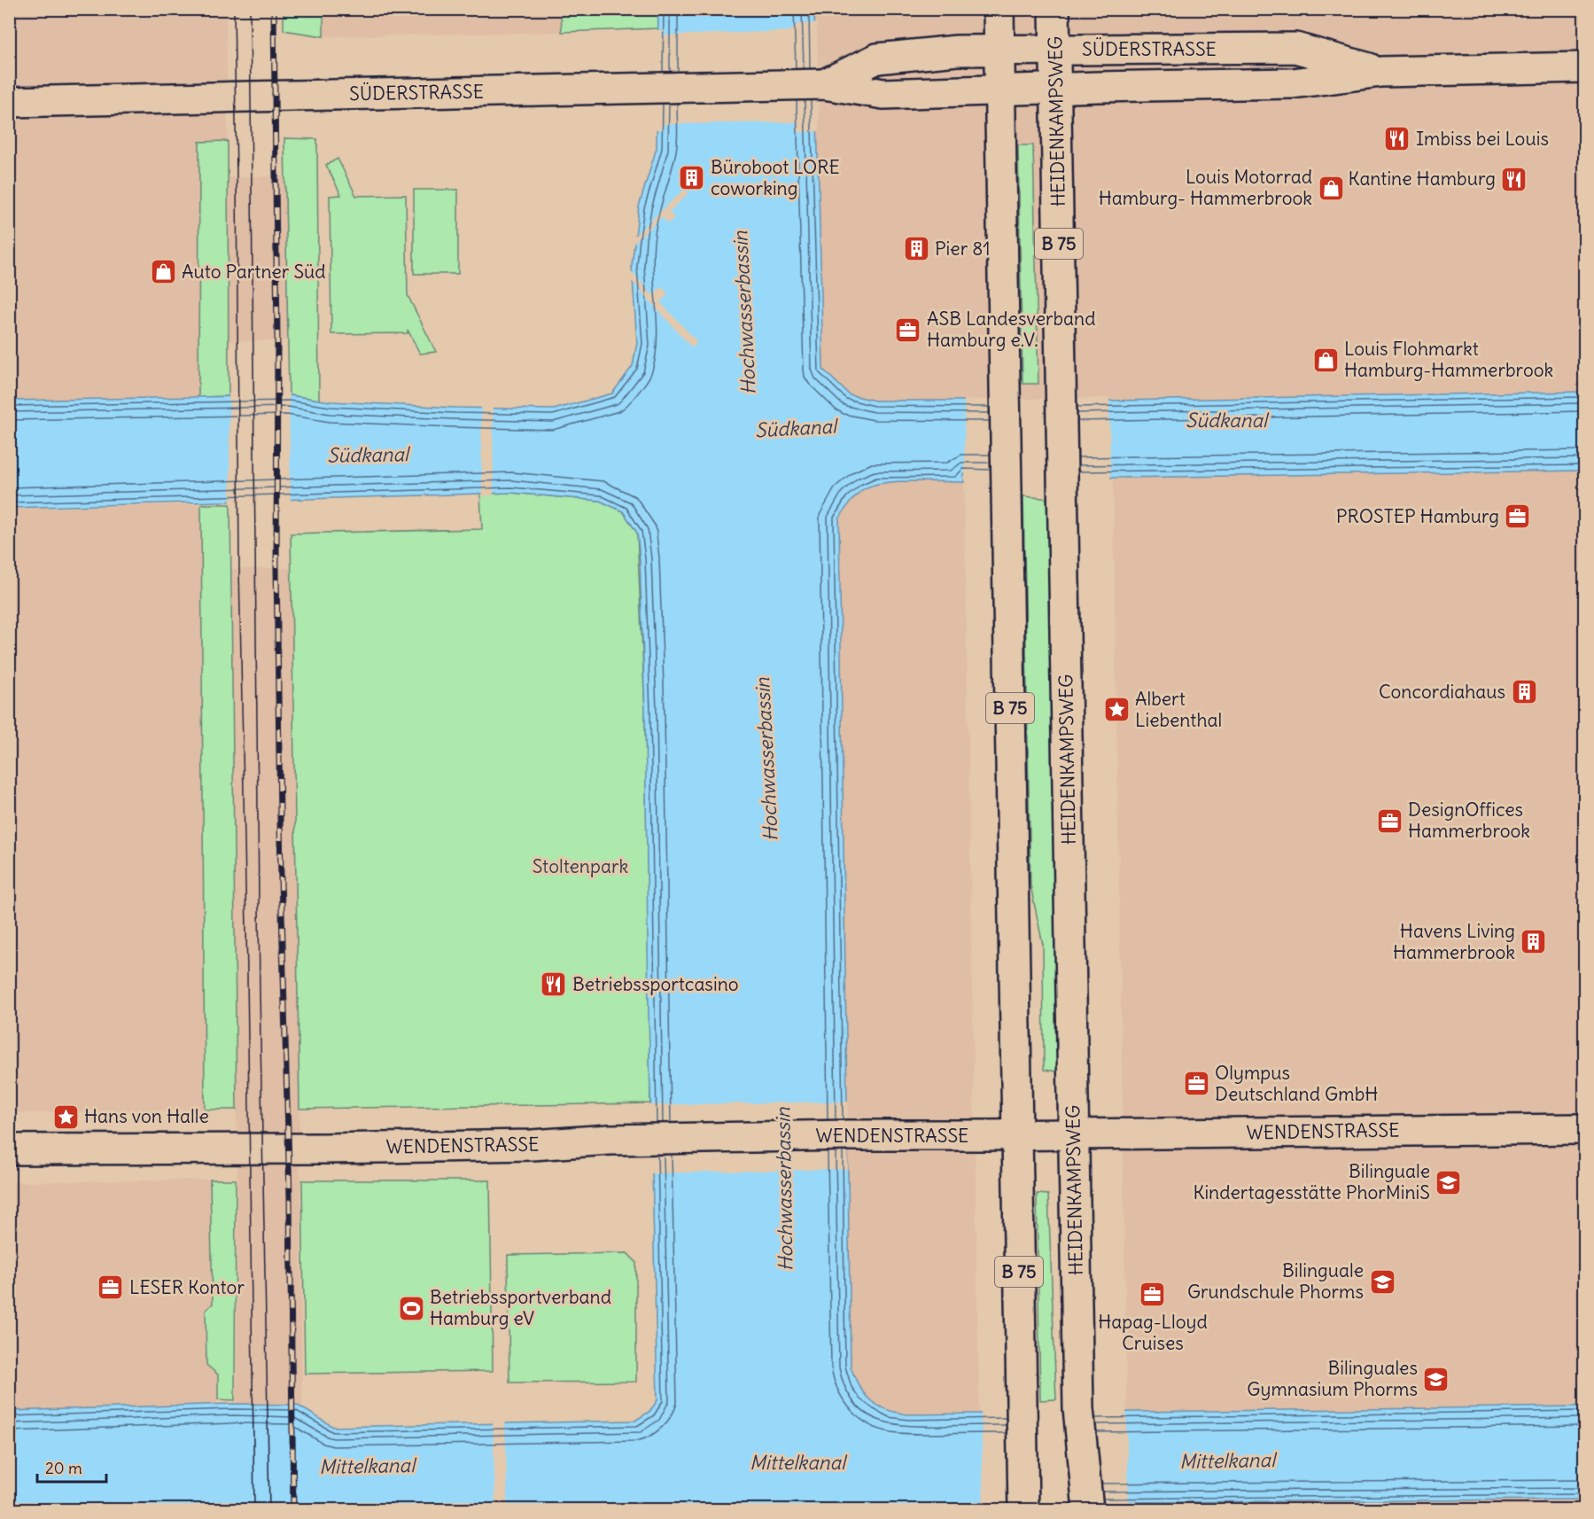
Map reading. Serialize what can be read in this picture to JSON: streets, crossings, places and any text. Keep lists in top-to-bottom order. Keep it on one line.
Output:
{"streets":{"main road":["SÜDERSTRASSE","HEIDENKAMPSWEG","B 75","WENDENSTRASSE"]},"crossings":[["SÜDERSTRASSE","HEIDENKAMPSWEG"],["SÜDERSTRASSE","B 75"],["HEIDENKAMPSWEG","WENDENSTRASSE"],["B 75","WENDENSTRASSE"]],"water":["Hochwasserbassin","Südkanal","Mittelkanal"],"parks":["Stoltenpark"],"places":{"restaurant":["Imbiss bei Louis","Kantine Hamburg","Betriebssportcasino"],"building":["Büroboot LORE coworking","Pier 81","Concordiahaus","Havens Living Hammerbrook"],"shop":["Louis Motorrad Hamburg- Hammerbrook","Auto Partner Süd","Louis Flohmarkt Hamburg-Hammerbrook"],"office":["ASB Landesverband Hamburg e.V.","PROSTEP Hamburg","DesignOffices Hammerbrook","Olympus Deutschland GmbH","LESER Kontor","Hapag-Lloyd Cruises"],"place":["Albert Liebenthal","Hans von Halle"],"school or university":["Bilinguale Kindertagesstätte PhorMiniS","Bilinguale Grundschule Phorms","Bilinguales Gymnasium Phorms"],"sports":["Betriebssportverband Hamburg eV"]},"scale_bar":"20 m"}
